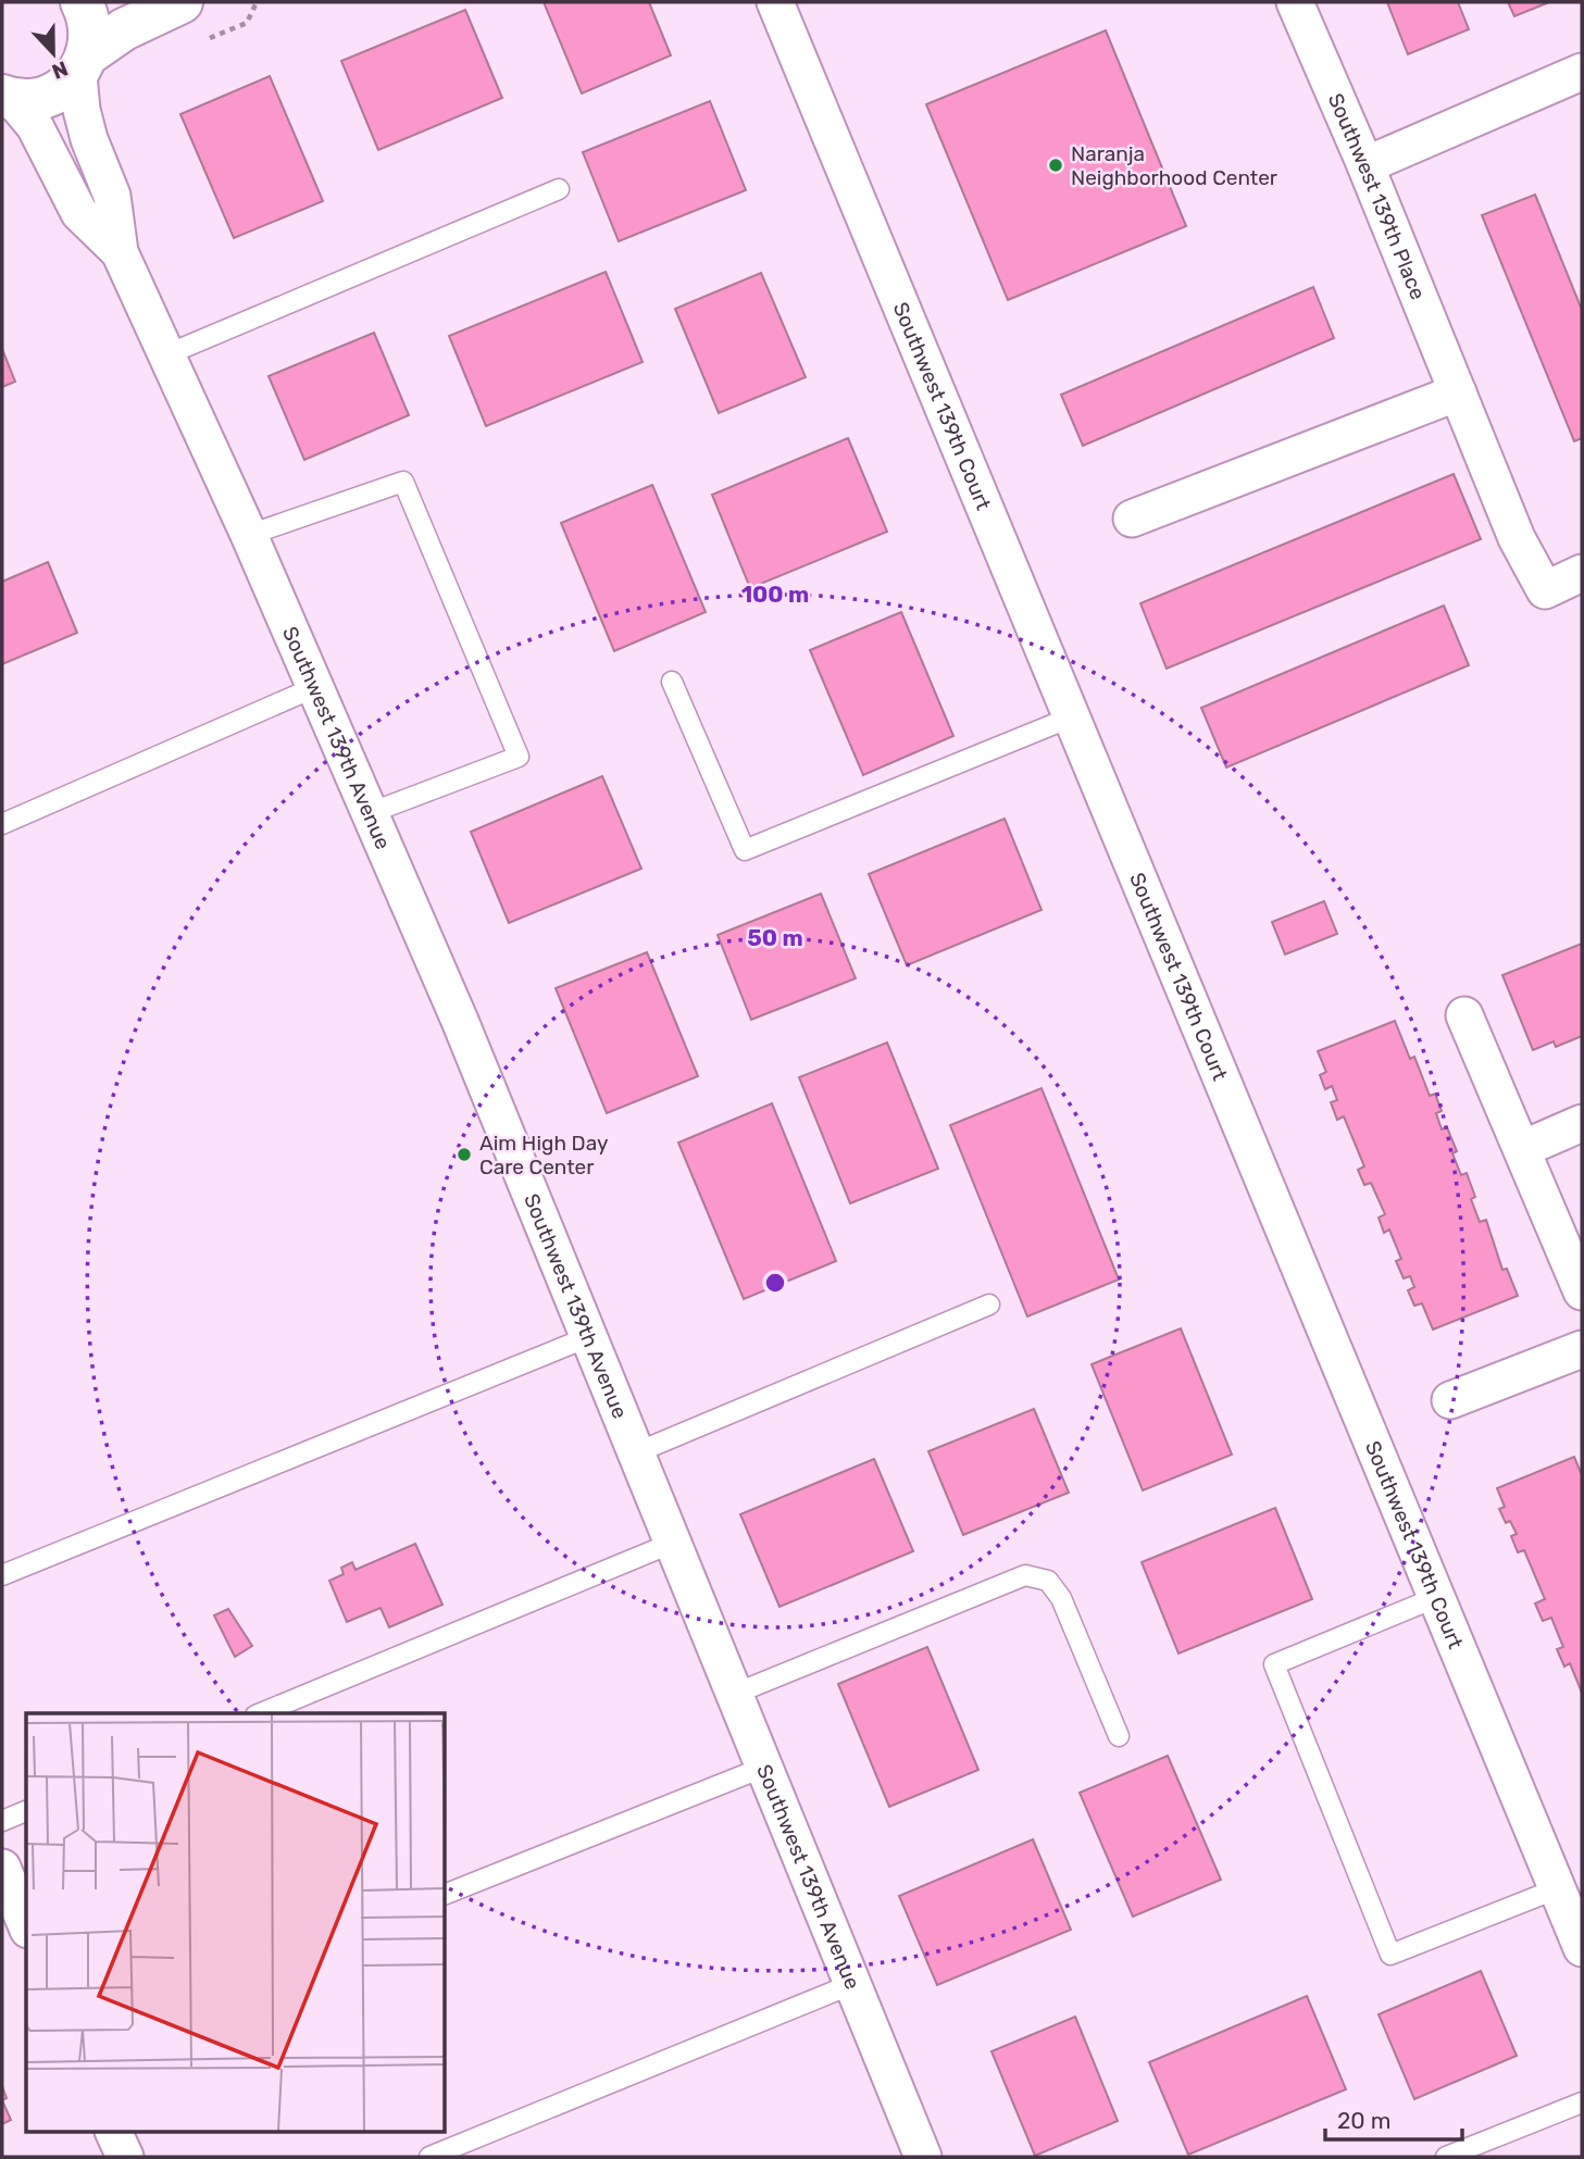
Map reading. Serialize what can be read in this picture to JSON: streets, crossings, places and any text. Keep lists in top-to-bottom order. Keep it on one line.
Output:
{"streets":{"street":["Southwest 139th Place","Southwest 139th Court","Southwest 139th Avenue"]},"places":["Naranja Neighborhood Center","Aim High Day Care Center"],"scale_bar":"20 m","north":"bottom","rings":["100 m","50 m"]}
